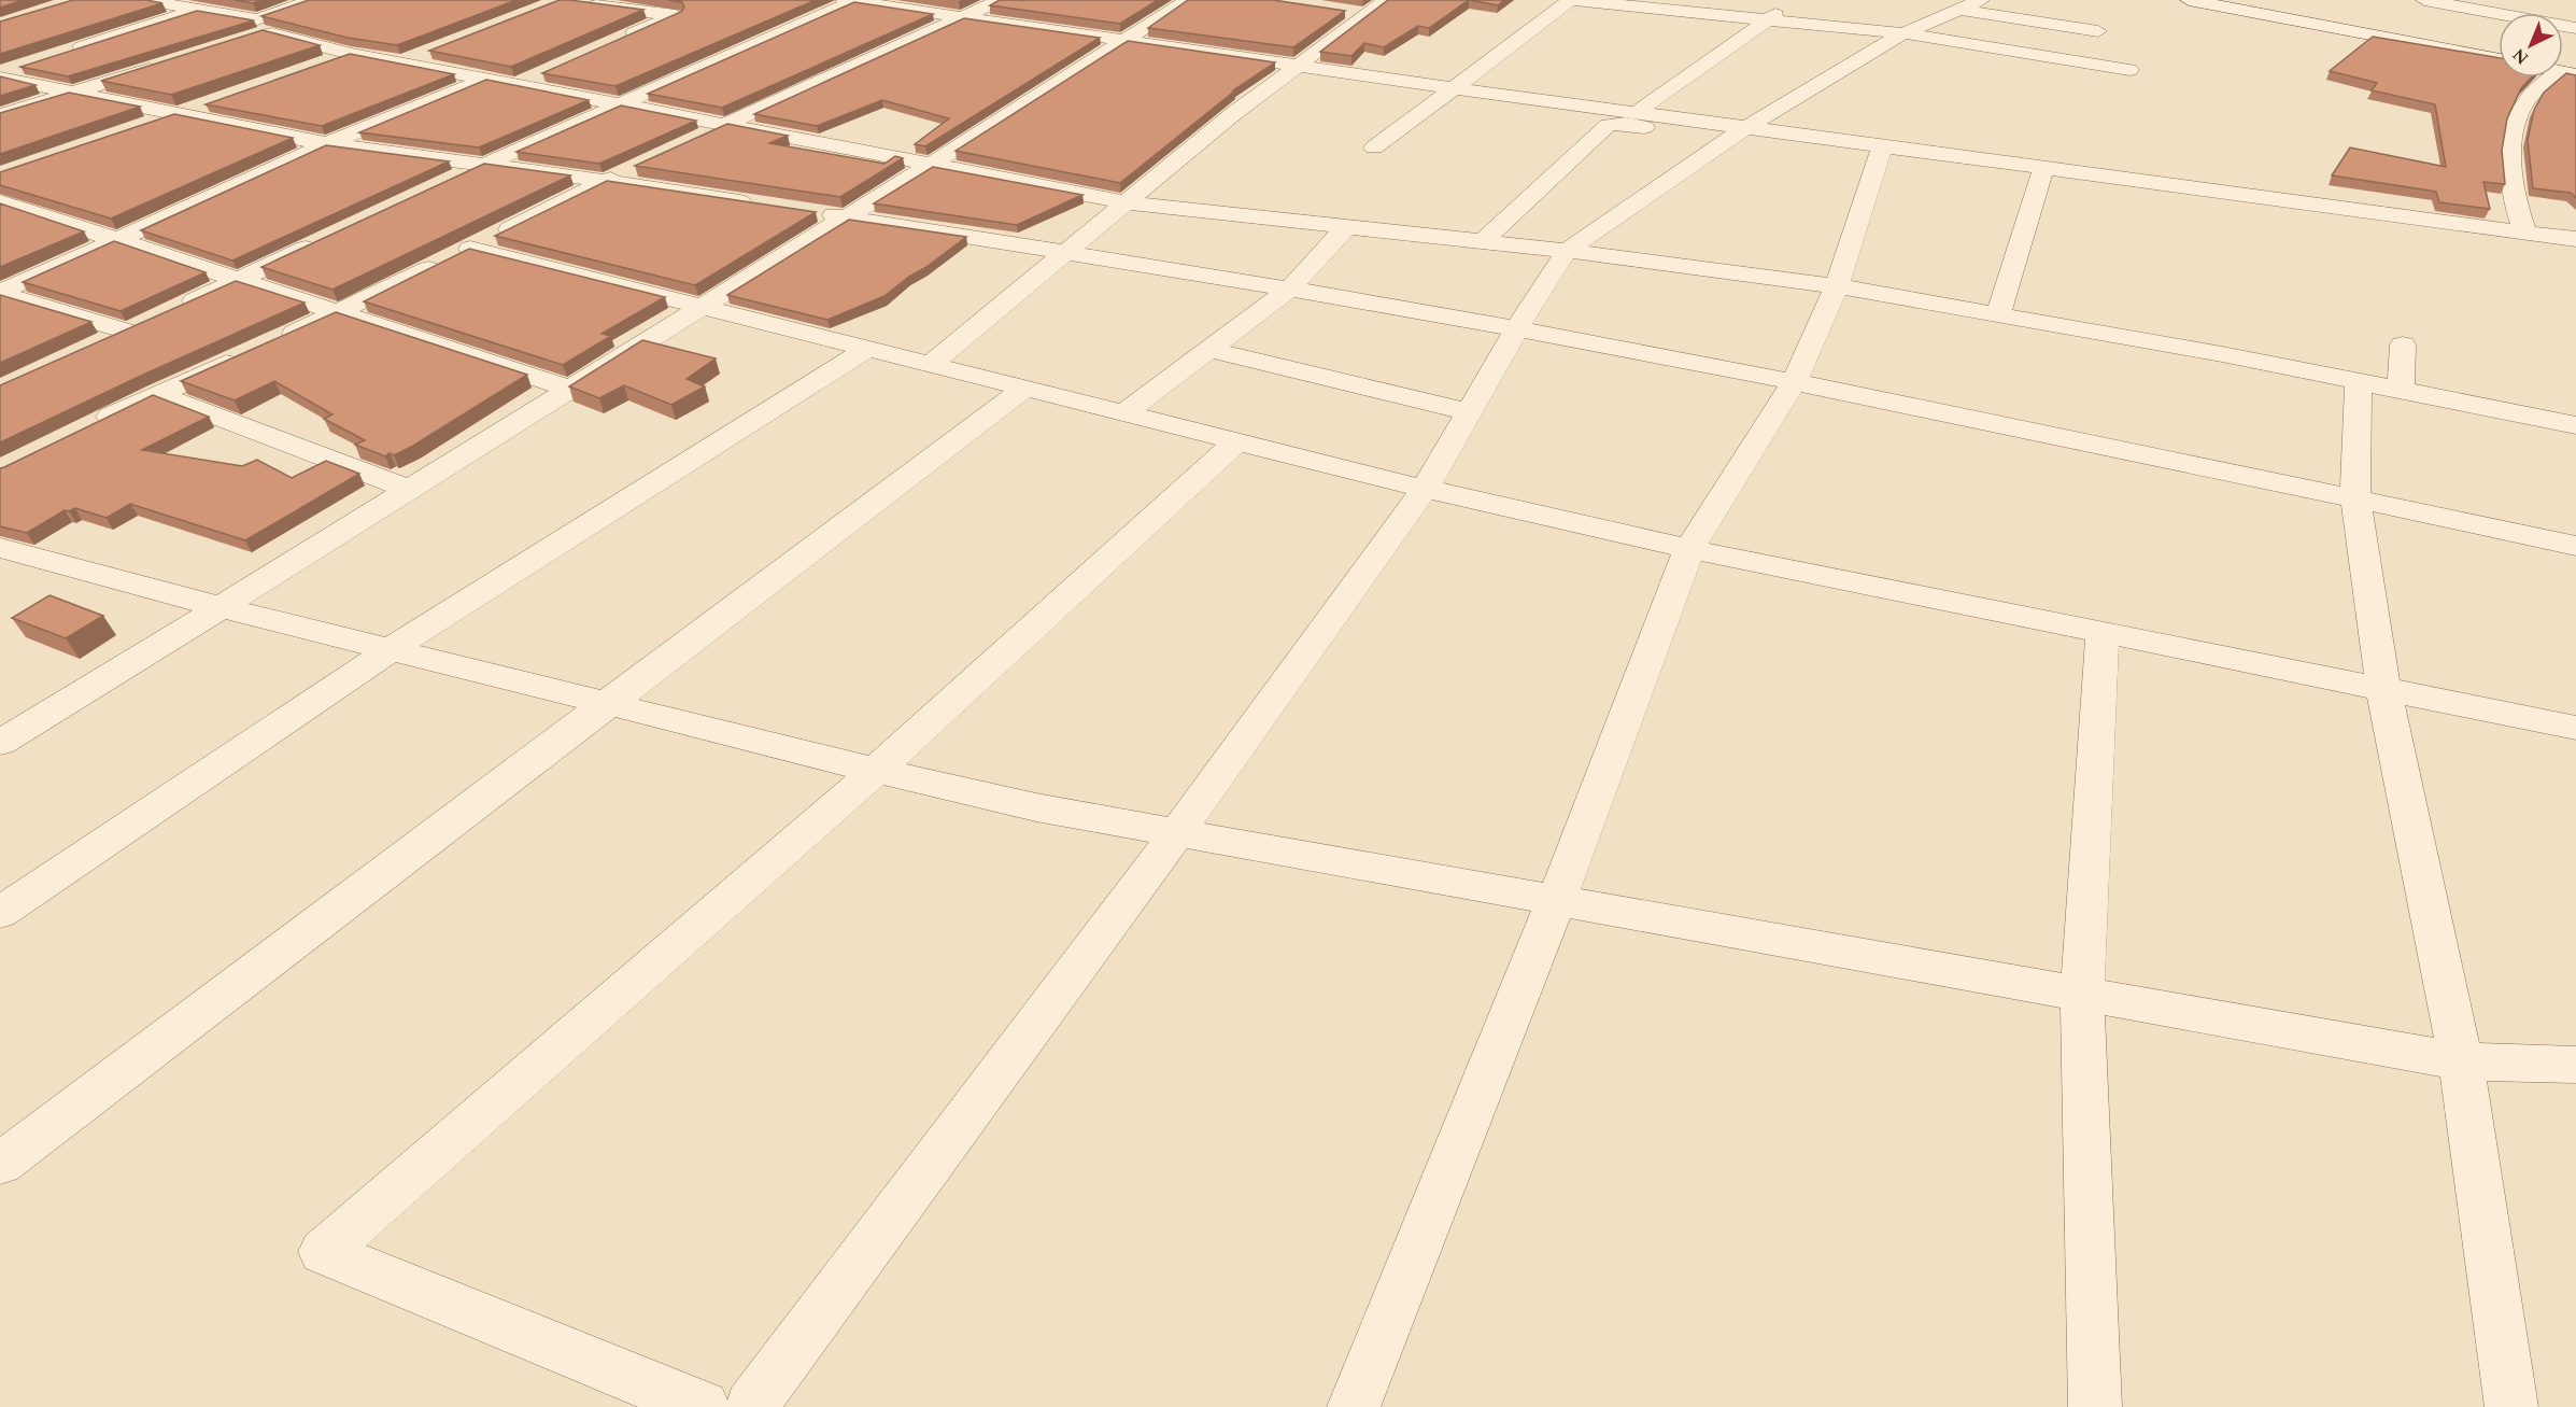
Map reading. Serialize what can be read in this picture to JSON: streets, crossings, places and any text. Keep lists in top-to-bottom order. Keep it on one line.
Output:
{"north":"bottom left"}
